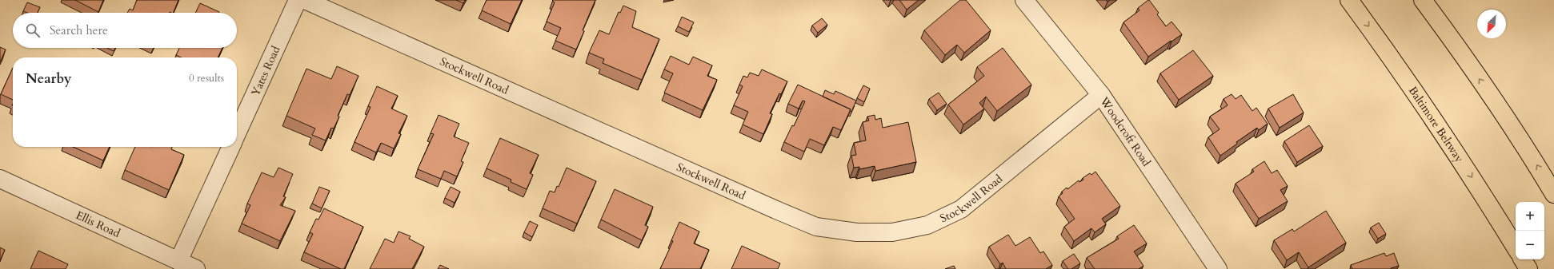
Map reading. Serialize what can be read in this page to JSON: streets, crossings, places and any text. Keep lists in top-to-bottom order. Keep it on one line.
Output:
{"streets":{"highway":["Baltimore Beltway"],"street":["Yates Road","Stockwell Road","Woodcroft Road","Ellis Road"]},"crossings":[["Yates Road","Ellis Road"],["Stockwell Road","Woodcroft Road"]],"north":"bottom left","page":{"search":"Search here","heading":["Nearby","0 results"],"map_buttons":["+","−"]}}
